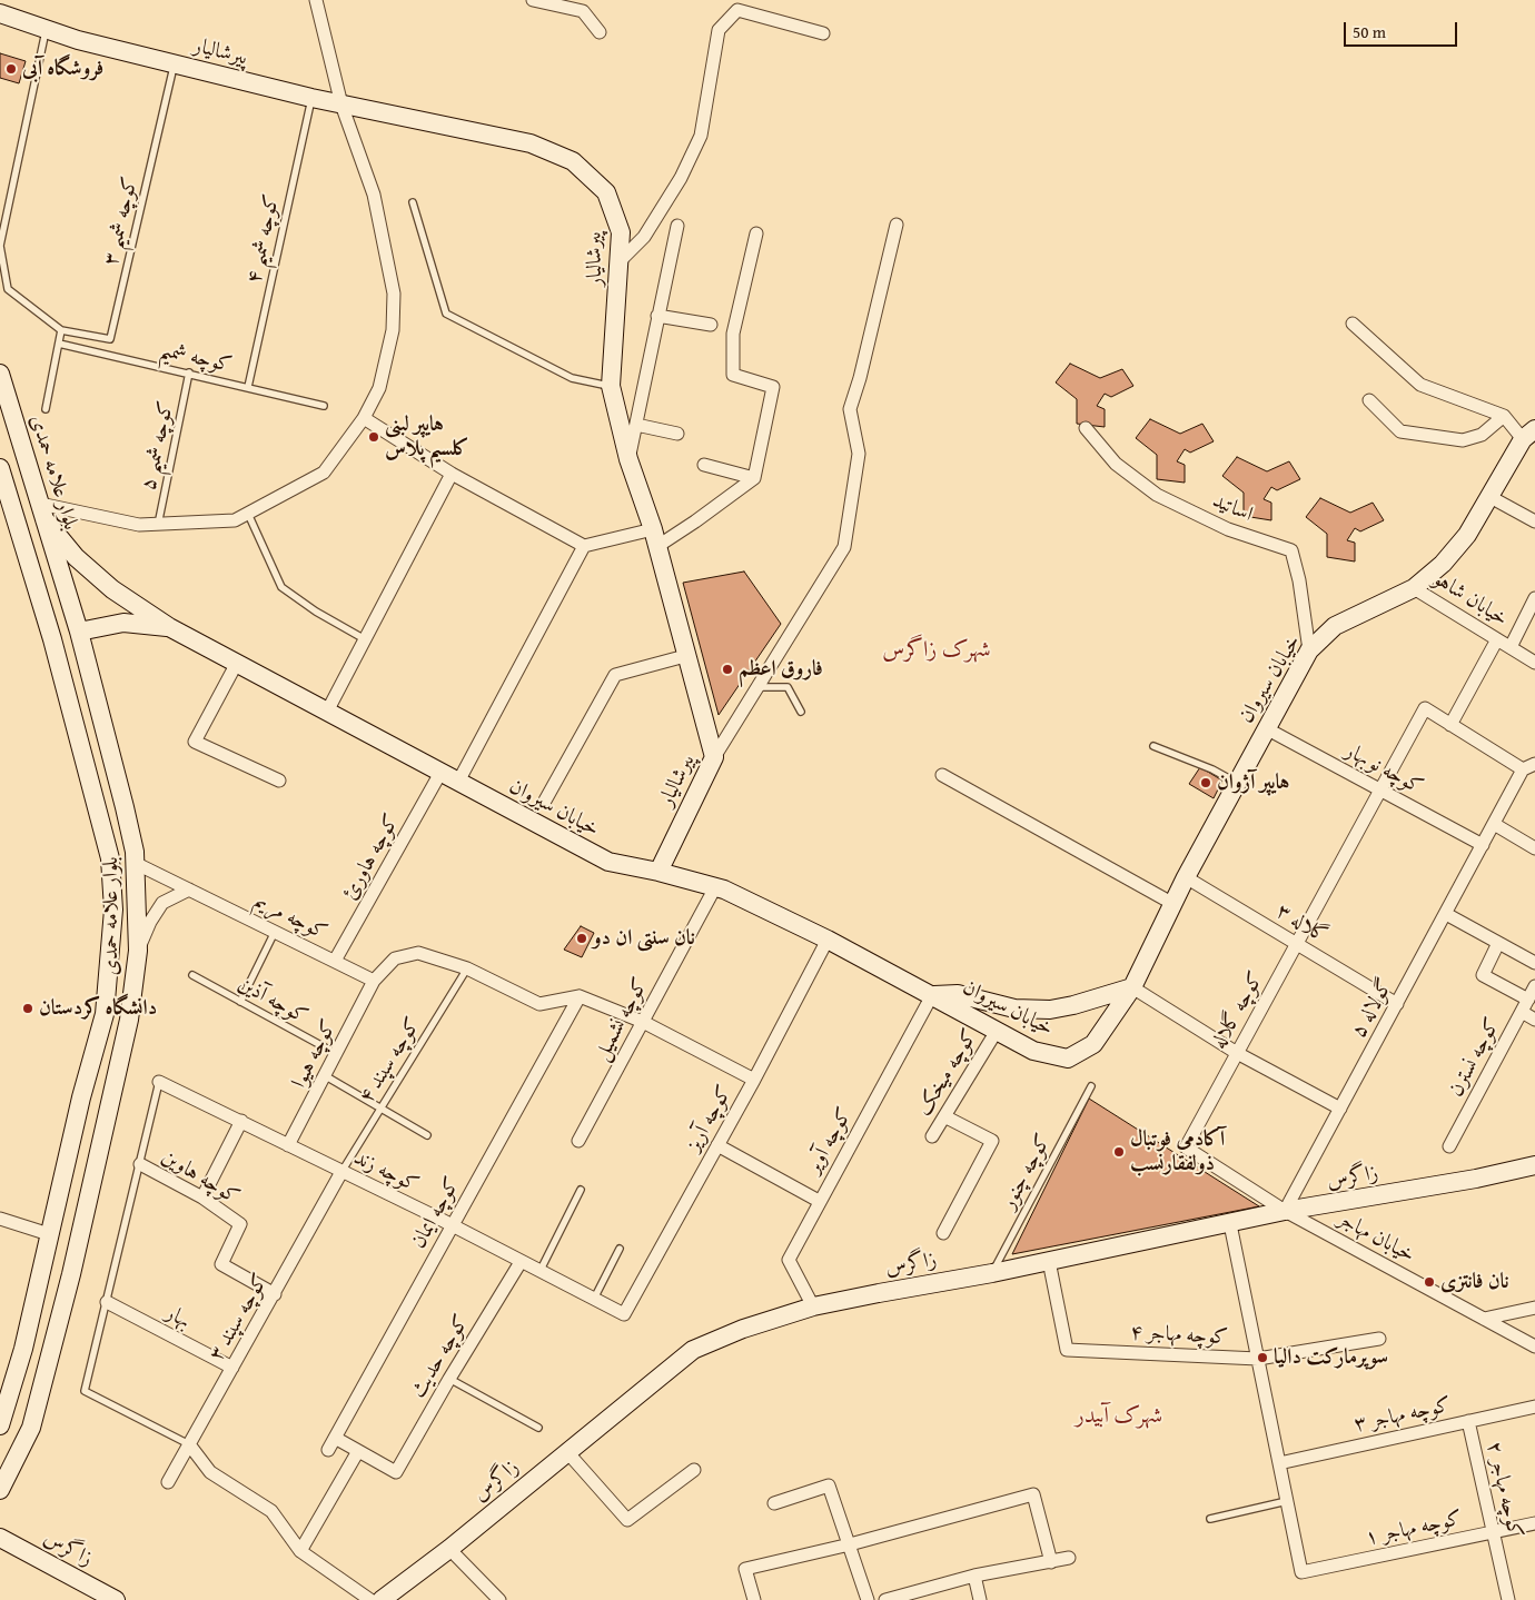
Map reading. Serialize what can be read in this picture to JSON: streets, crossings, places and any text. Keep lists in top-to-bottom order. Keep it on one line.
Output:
{"streets":{"street":["پیرشالیار","بلوار علامه حمدی","اساتید","خیابان شاهو","خیابان سیروان","کوچه نوبهار","کوچه هاورئ","کوچه مریم","گلاله ۳","گولاله ۵","کوچه گلاله","کوچه نشمیل","کوچه هیوا","کوچه نسترن","کوچه میخک","کوچه آریز","کوچه آویر","کوچه زند","کوچه هاوین","زاگرس","کوچه ایمان","خیابان مهاجر","بهار","کوچه سپند ۳","کوچه مهاجر ۴","کوچه حدیث","کوچه مهاجر ۳","کوچه مهاجر ۲","کوچه مهاجر ۱"],"lane":["کوچه شمیم ۳","کوچه شمیم ۴","کوچه شمیم","کوچه شمیم ۵","کوچه آذین","کوچه سپند ۴","کوچه چنور"]},"crossings":[["پیرشالیار","کوچه شمیم ۳"],["پیرشالیار","کوچه شمیم ۴"],["پیرشالیار","خیابان سیروان"],["کوچه شمیم ۴","کوچه شمیم"],["کوچه شمیم","کوچه شمیم ۵"],["بلوار علامه حمدی","خیابان سیروان"],["بلوار علامه حمدی","کوچه مریم"],["اساتید","خیابان سیروان"],["خیابان شاهو","خیابان سیروان"],["خیابان سیروان","کوچه نوبهار"],["خیابان سیروان","کوچه هاورئ"],["خیابان سیروان","گلاله ۳"],["خیابان سیروان","کوچه نشمیل"],["خیابان سیروان","کوچه میخک"],["خیابان سیروان","کوچه آریز"],["خیابان سیروان","کوچه آویر"],["کوچه نوبهار","گولاله ۵"],["کوچه نوبهار","کوچه گلاله"],["کوچه هاورئ","کوچه مریم"],["کوچه مریم","کوچه هیوا"],["گلاله ۳","گولاله ۵"],["گلاله ۳","کوچه گلاله"],["کوچه آذین","کوچه هیوا"],["گولاله ۵","کوچه گلاله"],["گولاله ۵","زاگرس"],["گولاله ۵","خیابان مهاجر"],["کوچه گلاله","زاگرس"],["کوچه گلاله","خیابان مهاجر"],["کوچه هیوا","کوچه سپند ۴"],["کوچه هیوا","کوچه زند"],["کوچه هیوا","کوچه ایمان"],["کوچه سپند ۴","کوچه زند"],["کوچه سپند ۴","کوچه سپند ۳"],["کوچه آریز","کوچه زند"],["کوچه آویر","زاگرس"],["کوچه زند","کوچه ایمان"],["کوچه زند","کوچه سپند ۳"],["کوچه زند","کوچه حدیث"],["کوچه چنور","زاگرس"],["کوچه هاوین","کوچه سپند ۳"],["زاگرس","خیابان مهاجر"],["زاگرس","کوچه مهاجر ۴"],["بهار","کوچه سپند ۳"],["کوچه مهاجر ۳","کوچه مهاجر ۲"],["کوچه مهاجر ۲","کوچه مهاجر ۱"]],"districts":["شهرک زاگرس","شهرک آبیدر"],"places":["فروشگاه آبی","هایپر لبنی کلسیم پلاس","فاروق اعظم","هایپر آژوان","نان سنتی ان دو","دانشگاه کردستان","آکادمی فوتبال ذولفقارنسب","نان فانتزی","سوپرمارکت دالیا"],"scale_bar":"50 m"}
